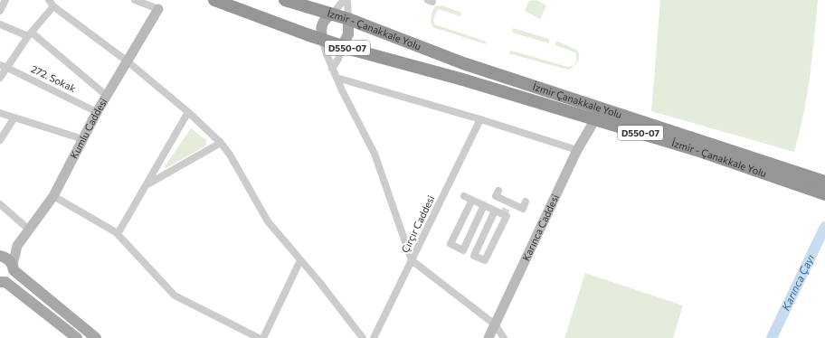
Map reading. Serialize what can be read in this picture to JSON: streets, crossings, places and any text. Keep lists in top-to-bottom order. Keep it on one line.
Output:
{"streets":{"highway":["İzmir - Çanakkale Yolu","D550-07","İzmir Çanakkale Yolu"],"street":["272. Sokak","Kumlu Caddesi","Çırçır Caddesi","Karınca Caddesi"]},"crossings":[["İzmir - Çanakkale Yolu","İzmir Çanakkale Yolu"],["İzmir - Çanakkale Yolu","Karınca Caddesi"],["272. Sokak","Kumlu Caddesi"]],"water":["Karınca Çayı"]}
